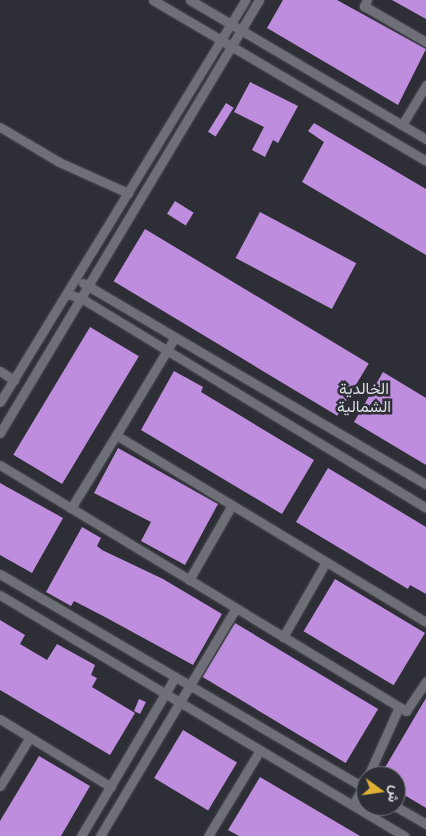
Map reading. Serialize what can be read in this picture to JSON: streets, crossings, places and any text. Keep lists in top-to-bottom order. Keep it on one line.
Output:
{"districts":["الخالدية الشمالية"],"north":"right"}
